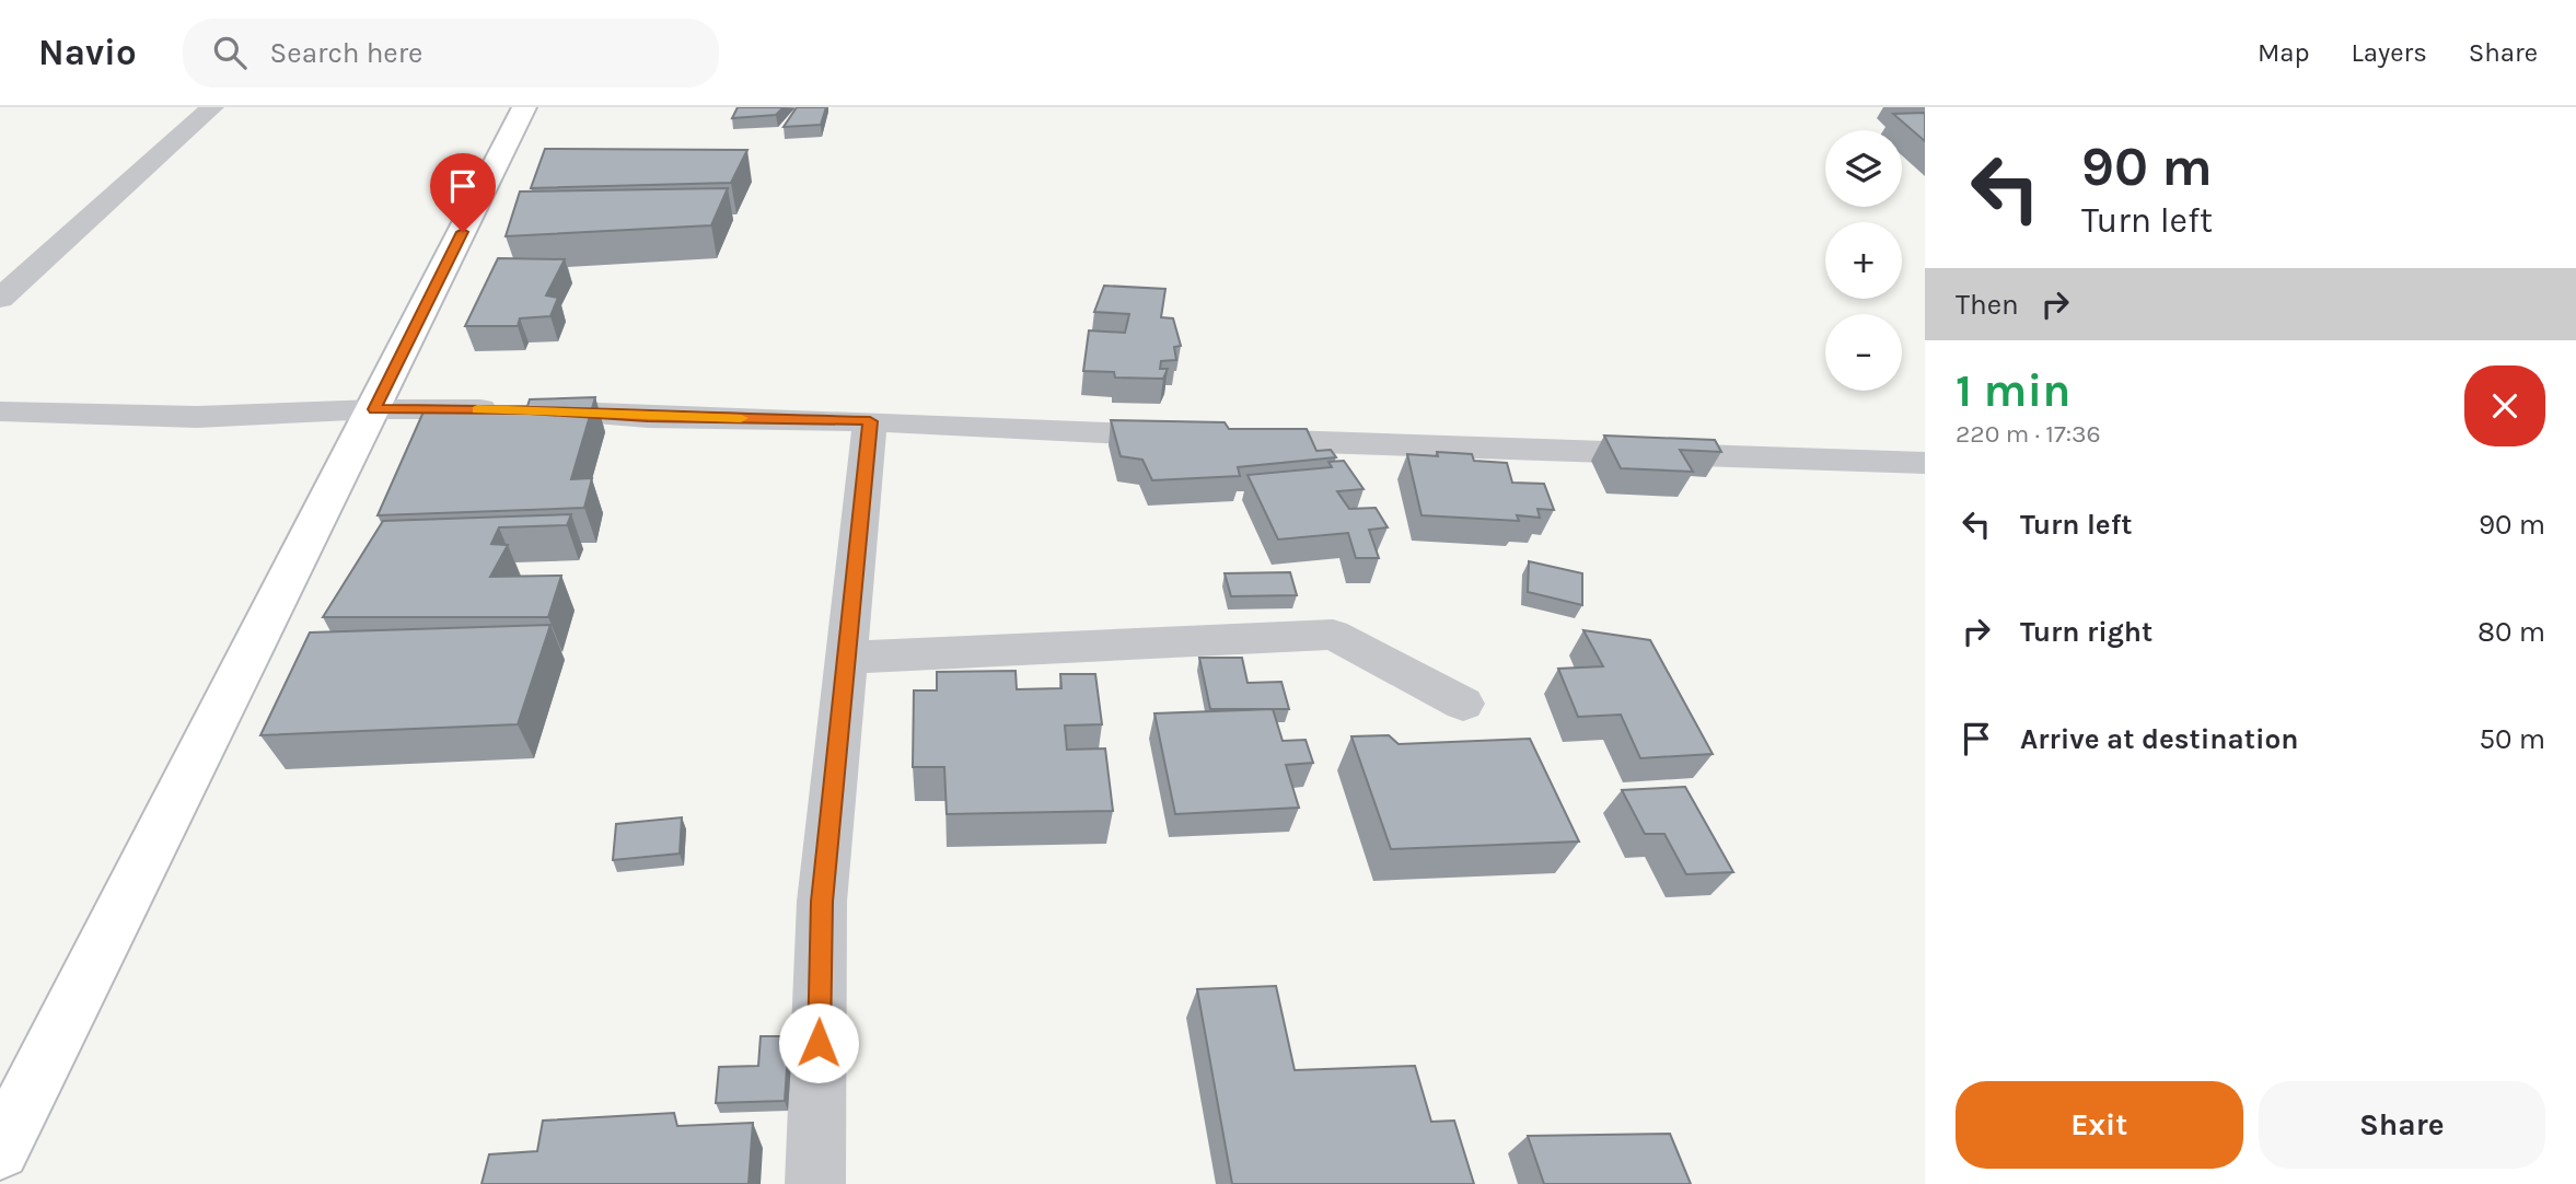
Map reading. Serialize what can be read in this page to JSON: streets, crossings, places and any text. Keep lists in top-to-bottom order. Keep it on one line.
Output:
{"page":{"header":"Navio","search":"Search here","nav":["Map","Layers","Share"],"turn":["90 m","Turn left"],"map_buttons":["+","−"],"then":"Then","heading":["1 min","220 m · 17:36"],"list":[{"name":"Turn left","value":"90 m"},{"name":"Turn right","value":"80 m"},{"name":"Arrive at destination","value":"50 m"}],"buttons":["Exit","Share"]}}
